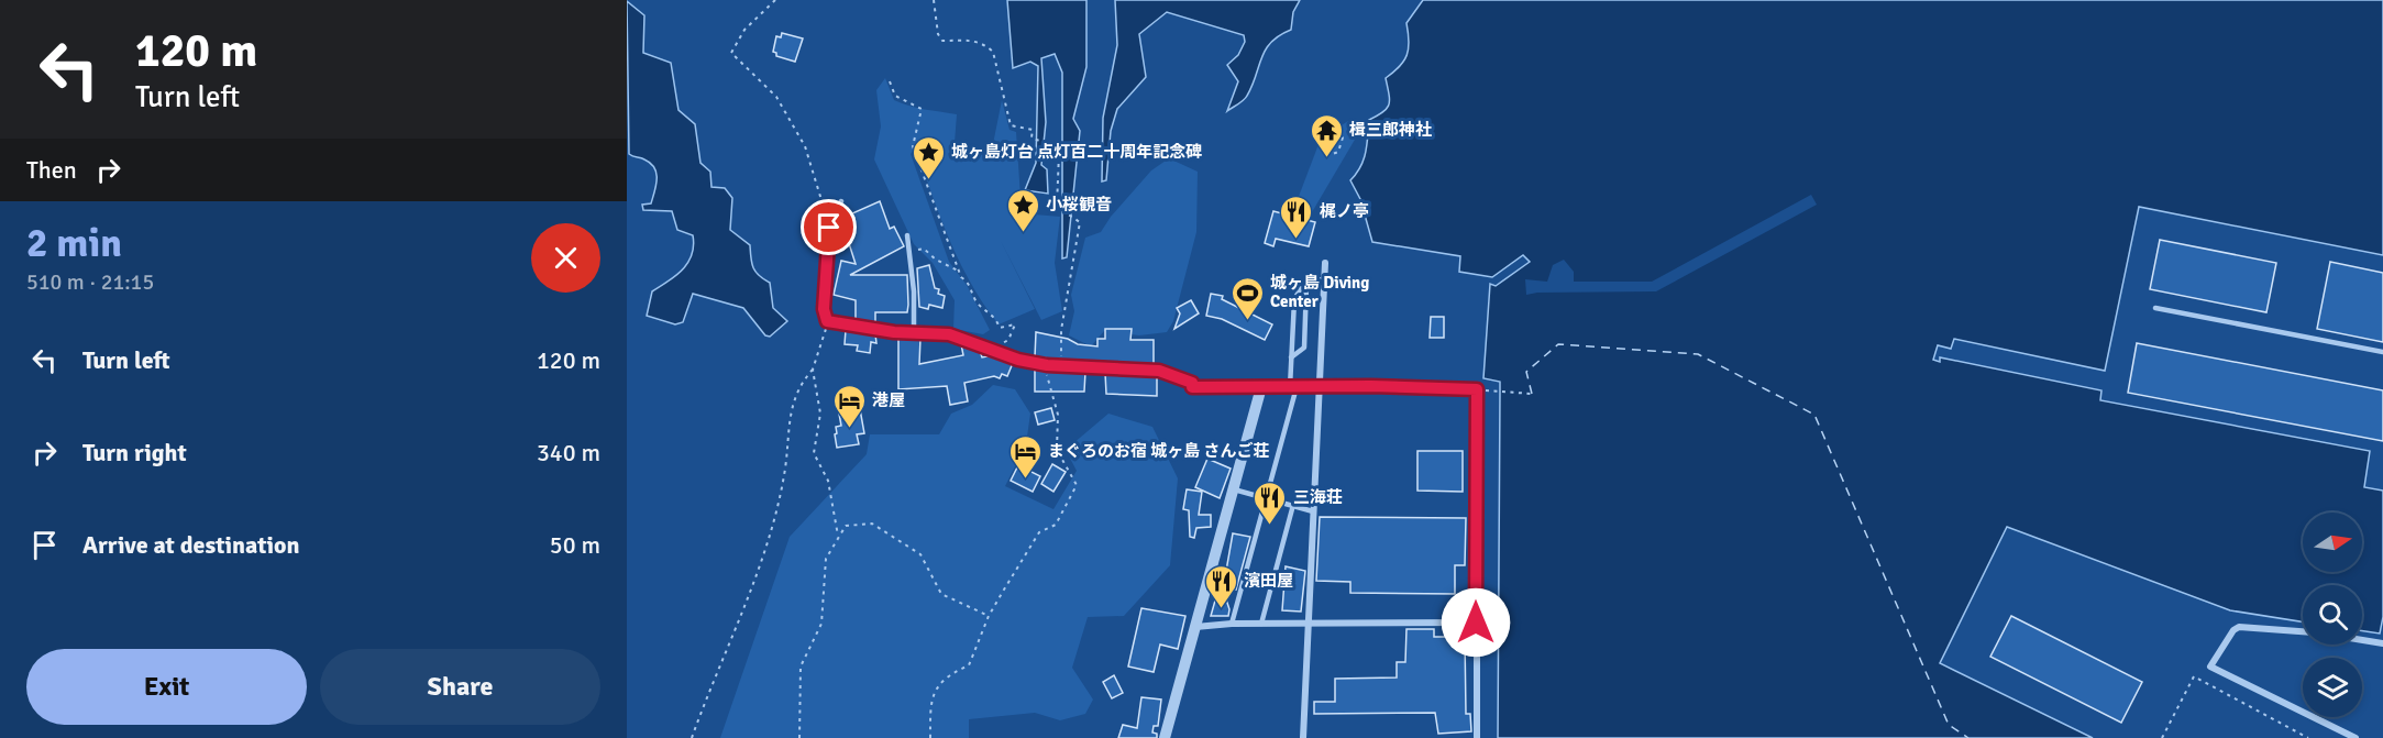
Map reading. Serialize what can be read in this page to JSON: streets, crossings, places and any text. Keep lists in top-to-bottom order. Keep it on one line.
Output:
{"places":{"temple":["楫三郎神社"],"place":["城ヶ島灯台 点灯百二十周年記念碑","小桜観音"],"restaurant":["梶ノ亭","三海荘","濱田屋"],"sports":["城ヶ島 Diving Center"],"hotel":["港屋","まぐろのお宿 城ヶ島 さんご荘"]},"north":"right","page":{"turn":["120 m","Turn left"],"then":"Then","heading":["2 min","510 m · 21:15"],"list":[{"name":"Turn left","value":"120 m"},{"name":"Turn right","value":"340 m"},{"name":"Arrive at destination","value":"50 m"}],"buttons":["Exit","Share"]}}
